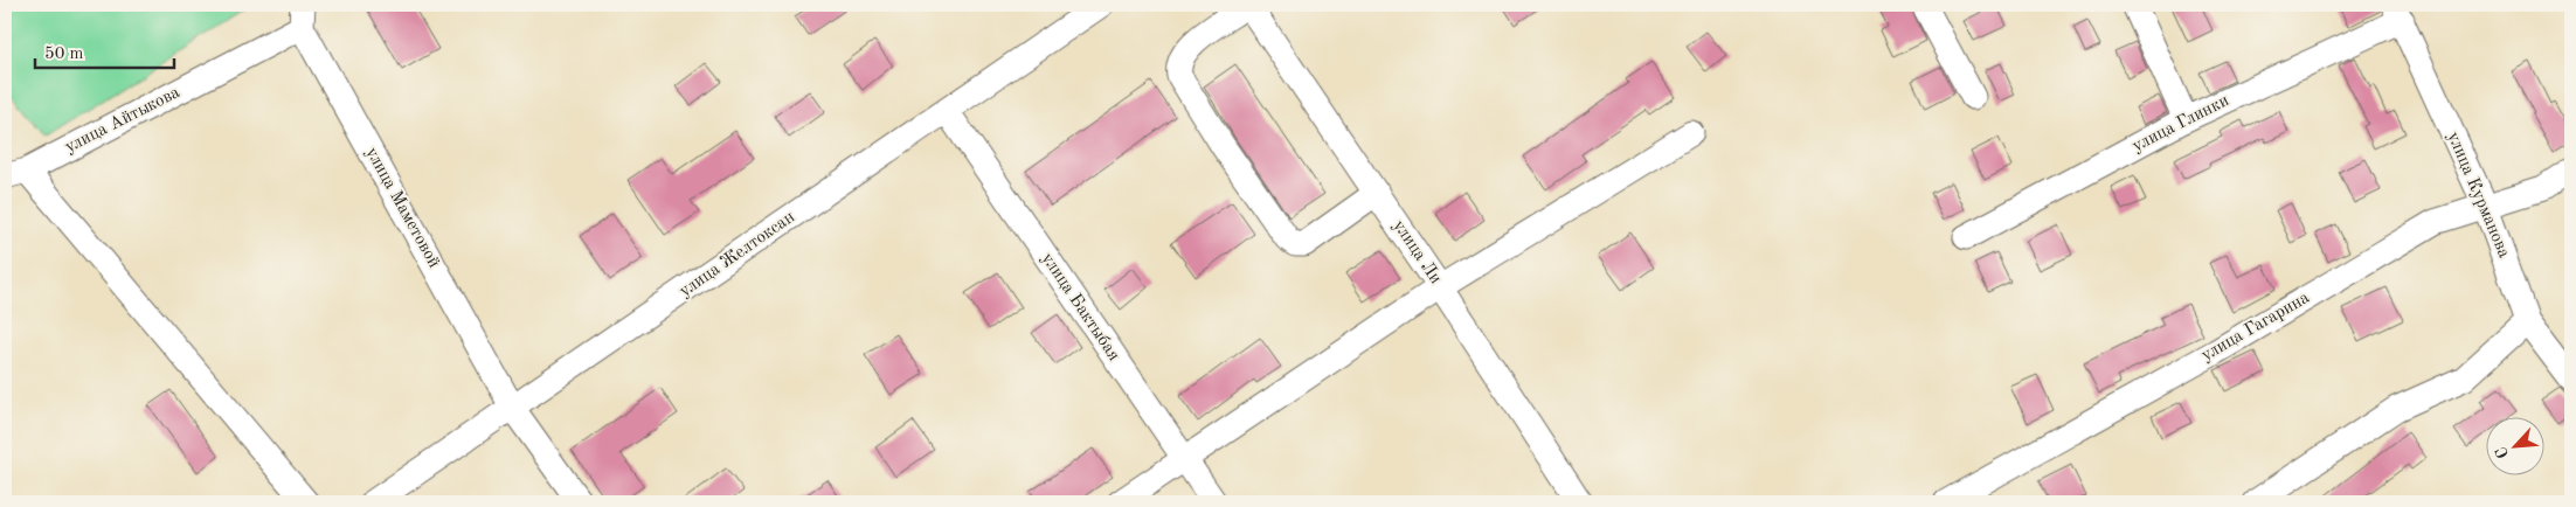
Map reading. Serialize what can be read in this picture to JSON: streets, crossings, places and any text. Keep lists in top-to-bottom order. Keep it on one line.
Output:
{"streets":{"street":["улица Айтыкова","улица Глинки","улица Курманова","улица Маметовой","улица Ли","улица Желтоксан","улица Бактыбая","улица Гагарина"]},"crossings":[["улица Айтыкова","улица Маметовой"],["улица Глинки","улица Курманова"],["улица Курманова","улица Гагарина"],["улица Маметовой","улица Желтоксан"],["улица Желтоксан","улица Бактыбая"]],"scale_bar":"50 m","north":"bottom left"}
